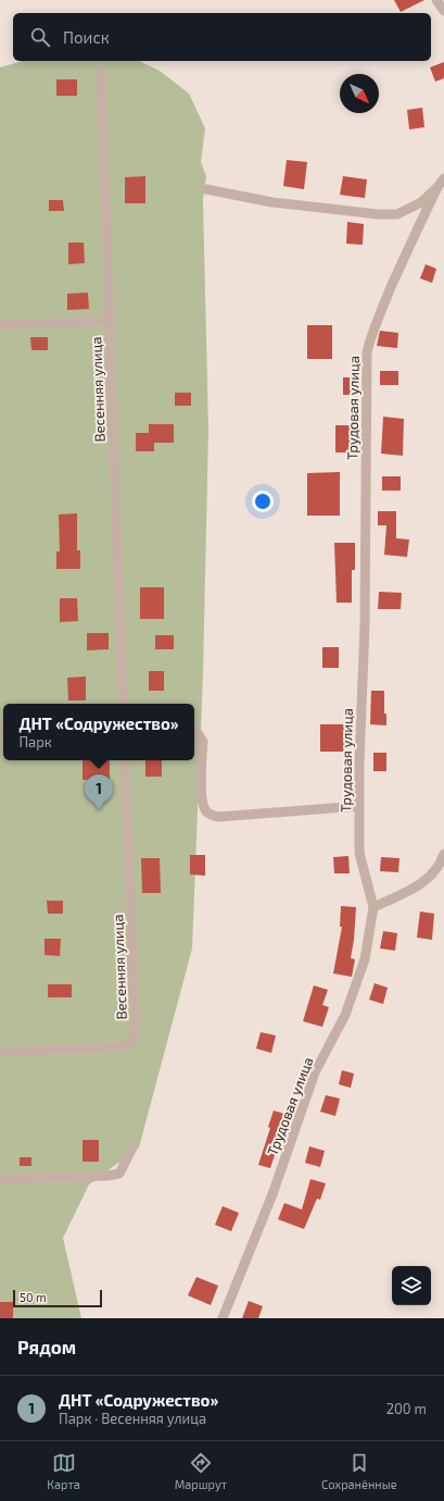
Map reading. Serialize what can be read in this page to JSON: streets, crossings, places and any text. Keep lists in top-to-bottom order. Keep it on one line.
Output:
{"streets":{"street":["Весенняя улица","Трудовая улица"]},"scale_bar":"50 m","north":"bottom right","page":{"search":"Поиск","popup":["ДНТ «Содружество»","Парк"],"pins":"1","scale":"50 m","heading":"Рядом","list":[{"mark":"1","name":"ДНТ «Содружество»","note":"Парк · Весенняя улица","value":"200 m"}],"nav":["Карта","Маршрут","Сохранённые"]}}
